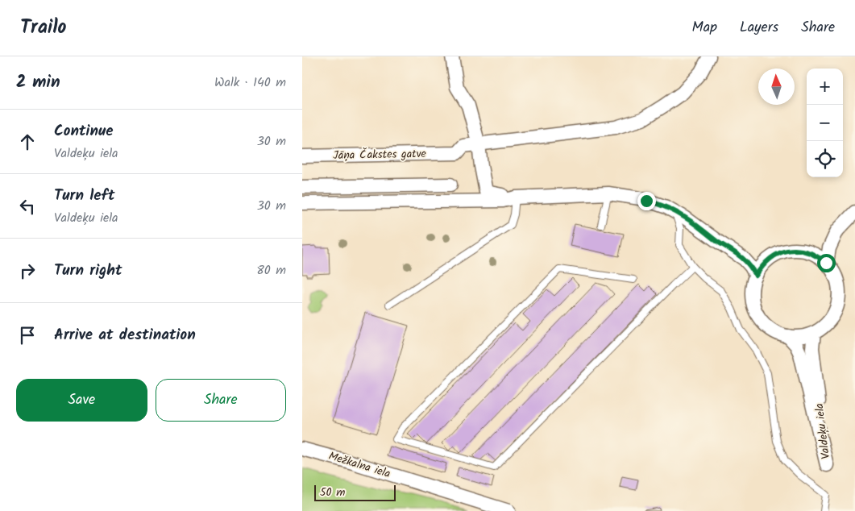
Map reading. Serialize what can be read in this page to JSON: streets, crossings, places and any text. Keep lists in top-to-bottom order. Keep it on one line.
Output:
{"streets":{"street":["Jāņa Čakstes gatve","Valdeķu iela","Mežkalna iela"]},"scale_bar":"50 m","north":"top","page":{"header":"Trailo","nav":["Map","Layers","Share"],"heading":["2 min","Walk · 140 m"],"map_buttons":["+","−"],"list":[["Continue","Valdeķu iela","30 m"],["Turn left","Valdeķu iela","30 m"],["Turn right","80 m"],"Arrive at destination"],"buttons":["Save","Share"],"scale":"50 m"}}
